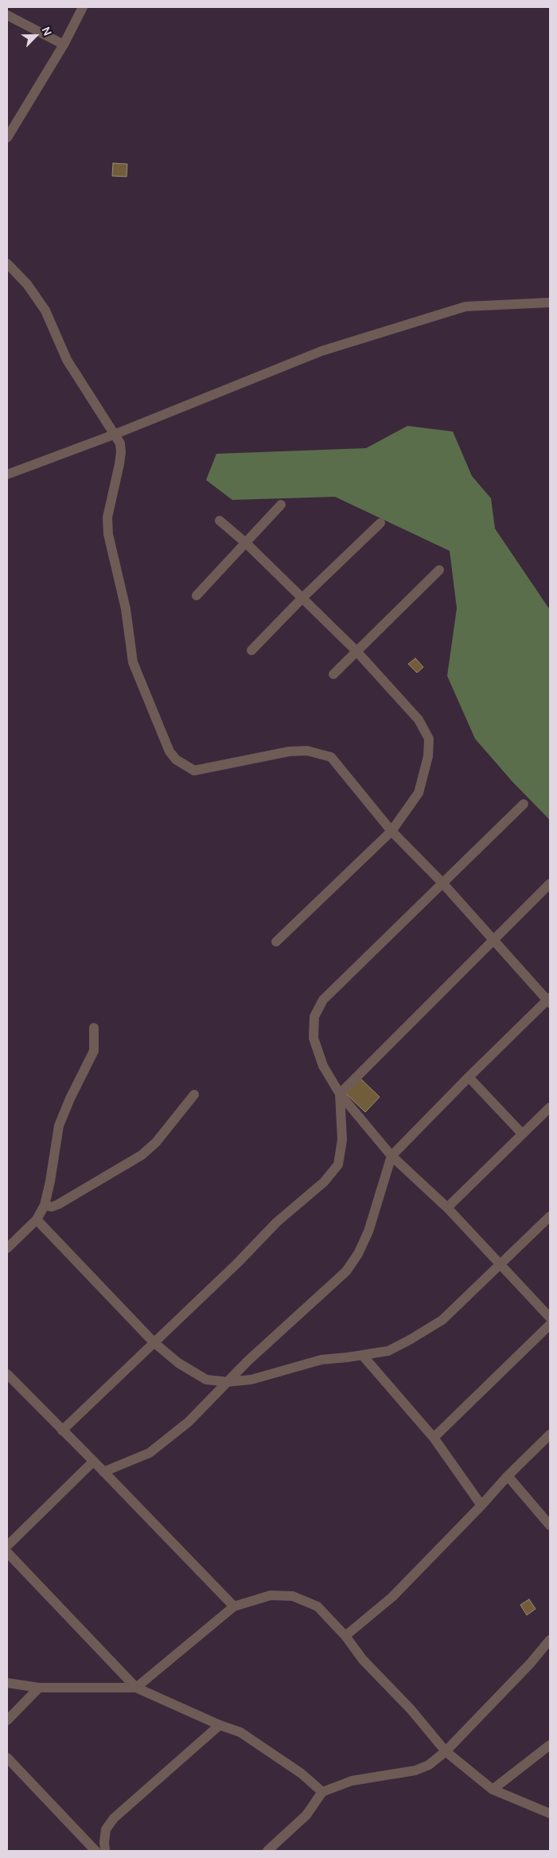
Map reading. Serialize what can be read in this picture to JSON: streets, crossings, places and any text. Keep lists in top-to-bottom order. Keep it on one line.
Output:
{"north":"top right"}
